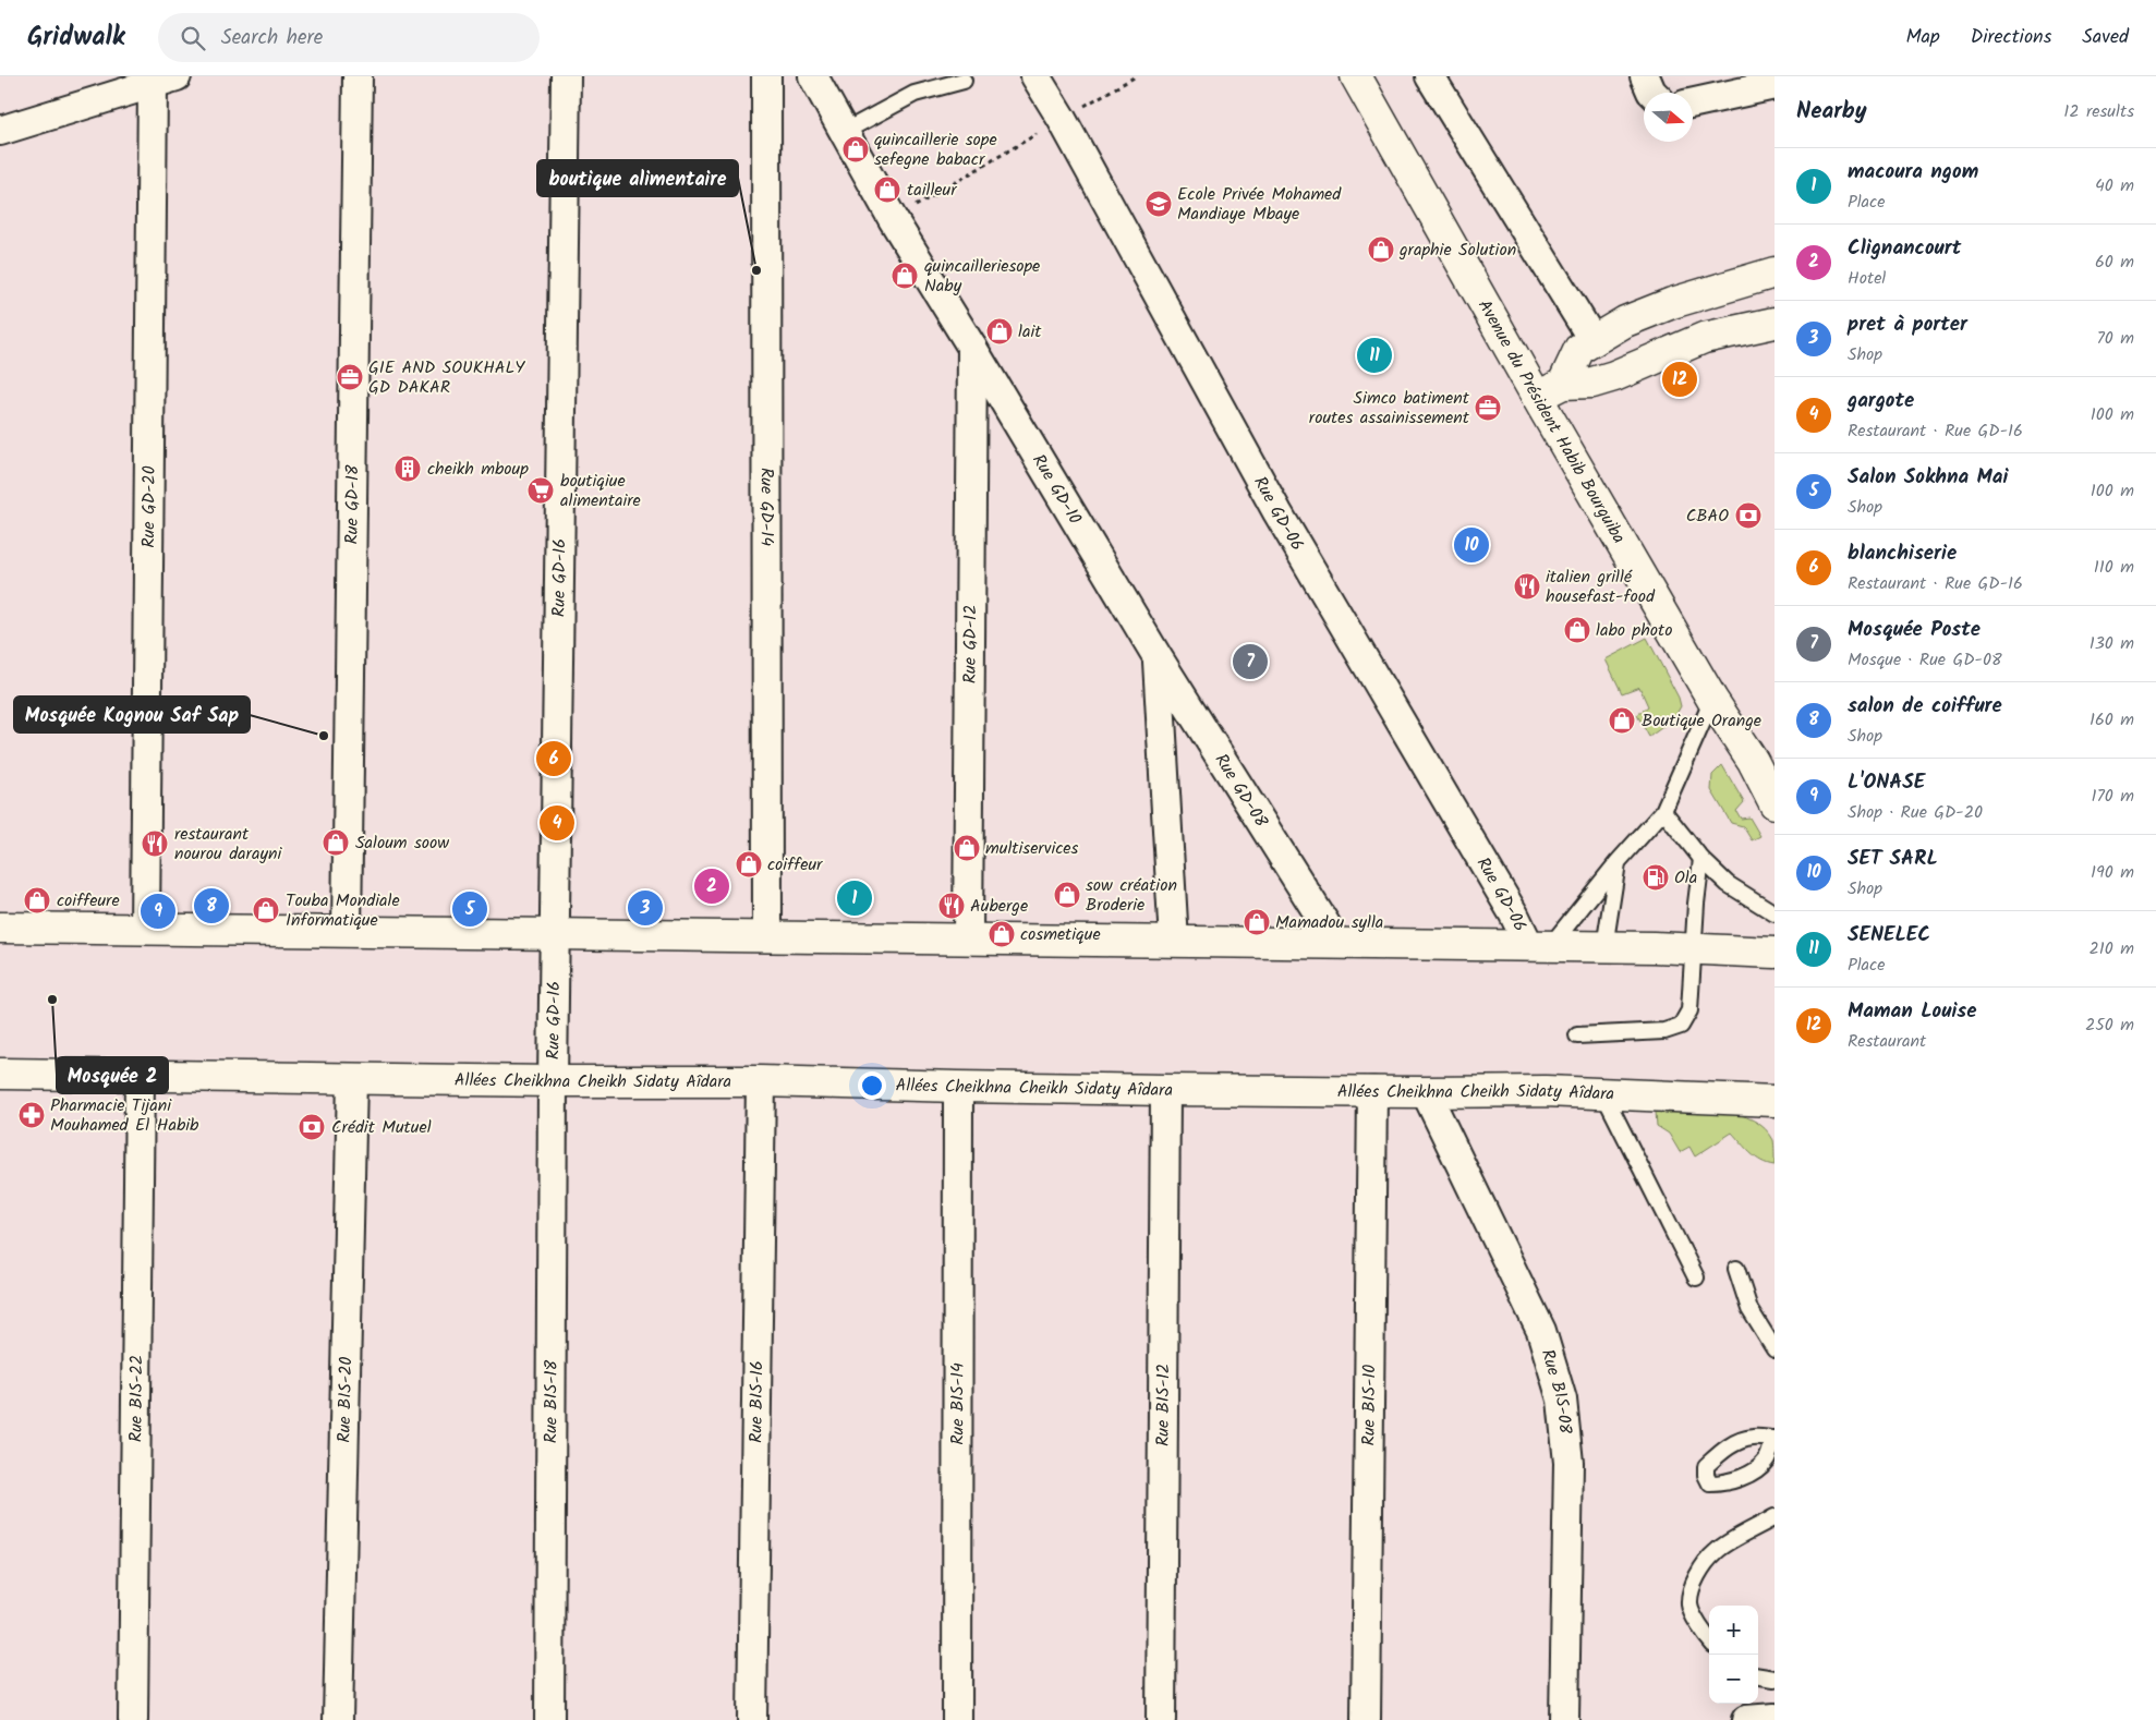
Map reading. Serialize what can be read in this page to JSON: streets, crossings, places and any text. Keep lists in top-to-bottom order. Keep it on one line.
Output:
{"streets":{"main road":["Avenue du Président Habib Bourguiba","Allées Cheikhna Cheikh Sidaty Aîdara"],"street":["Rue GD-10","Rue GD-18","Rue GD-20","Rue GD-14","Rue GD-06","Rue GD-16","Rue GD-12","Rue GD-08","Rue BIS-08","Rue BIS-22","Rue BIS-20","Rue BIS-18","Rue BIS-16","Rue BIS-14","Rue BIS-12","Rue BIS-10"]},"crossings":[["Rue GD-10","Rue GD-12"],["Rue GD-10","Rue GD-08"],["Rue GD-16","Allées Cheikhna Cheikh Sidaty Aîdara"],["Rue GD-16","Rue BIS-18"],["Allées Cheikhna Cheikh Sidaty Aîdara","Rue BIS-08"],["Allées Cheikhna Cheikh Sidaty Aîdara","Rue BIS-22"],["Allées Cheikhna Cheikh Sidaty Aîdara","Rue BIS-20"],["Allées Cheikhna Cheikh Sidaty Aîdara","Rue BIS-18"],["Allées Cheikhna Cheikh Sidaty Aîdara","Rue BIS-16"],["Allées Cheikhna Cheikh Sidaty Aîdara","Rue BIS-14"],["Allées Cheikhna Cheikh Sidaty Aîdara","Rue BIS-12"],["Allées Cheikhna Cheikh Sidaty Aîdara","Rue BIS-10"]],"places":{"shop":["quincaillerie sope sefegne babacr","tailleur","graphie Solution","quincailleriesope Naby","lait","labo photo","Boutique Orange","Saloum soow","multiservices","coiffeur","sow création Broderie","coiffeure","Touba Mondiale Informatique","Mamadou sylla","cosmetique"],"school or university":["Ecole Privée Mohamed Mandiaye Mbaye"],"other":["boutique alimentaire","Mosquée Kognou Saf Sap","Mosquée 2"],"office":["GIE AND SOUKHALY GD DAKAR","Simco batiment routes assainissement"],"building":["cheikh mboup"],"supermarket":["boutiqiue alimentaire"],"bank":["CBAO","Crédit Mutuel"],"restaurant":["italien grillé housefast-food","restaurant nourou darayni","Auberge"],"fuel station":["Ola"],"pharmacy":["Pharmacie Tijani Mouhamed El Habib"]},"north":"right","page":{"header":"Gridwalk","search":"Search here","nav":["Map","Directions","Saved"],"heading":["Nearby","12 results"],"list":[{"mark":"1","name":"macoura ngom","note":"Place","value":"40 m"},{"mark":"2","name":"Clignancourt","note":"Hotel","value":"60 m"},{"mark":"3","name":"pret à porter","note":"Shop","value":"70 m"},{"mark":"4","name":"gargote","note":"Restaurant · Rue GD-16","value":"100 m"},{"mark":"5","name":"Salon Sokhna Mai","note":"Shop","value":"100 m"},{"mark":"6","name":"blanchiserie","note":"Restaurant · Rue GD-16","value":"110 m"},{"mark":"7","name":"Mosquée Poste","note":"Mosque · Rue GD-08","value":"130 m"},{"mark":"8","name":"salon de coiffure","note":"Shop","value":"160 m"},{"mark":"9","name":"L'ONASE","note":"Shop · Rue GD-20","value":"170 m"},{"mark":"10","name":"SET SARL","note":"Shop","value":"190 m"},{"mark":"11","name":"SENELEC","note":"Place","value":"210 m"},{"mark":"12","name":"Maman Louise","note":"Restaurant","value":"250 m"}],"pins":["11","12","10","7","6","4","2","1","8","3","5","9"],"map_buttons":["+","−"]}}
